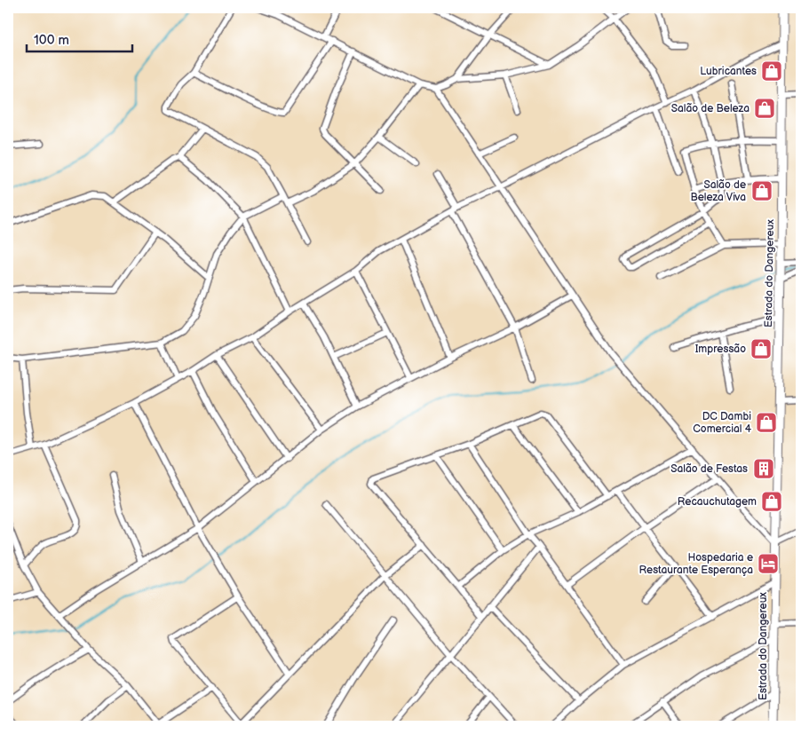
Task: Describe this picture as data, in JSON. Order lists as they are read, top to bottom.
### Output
{
  "streets": {
    "main road": ["Estrada do Dangereux"]
  },
  "places": {
    "shop": [
      "Lubricantes",
      "Salão de Beleza",
      "Salão de Beleza Viva",
      "Impressão",
      "DC Dambi Comercial 4",
      "Recauchutagem"
    ],
    "building": ["Salão de Festas"],
    "hotel": ["Hospedaria e Restaurante Esperança"]
  },
  "scale_bar": "100 m"
}
